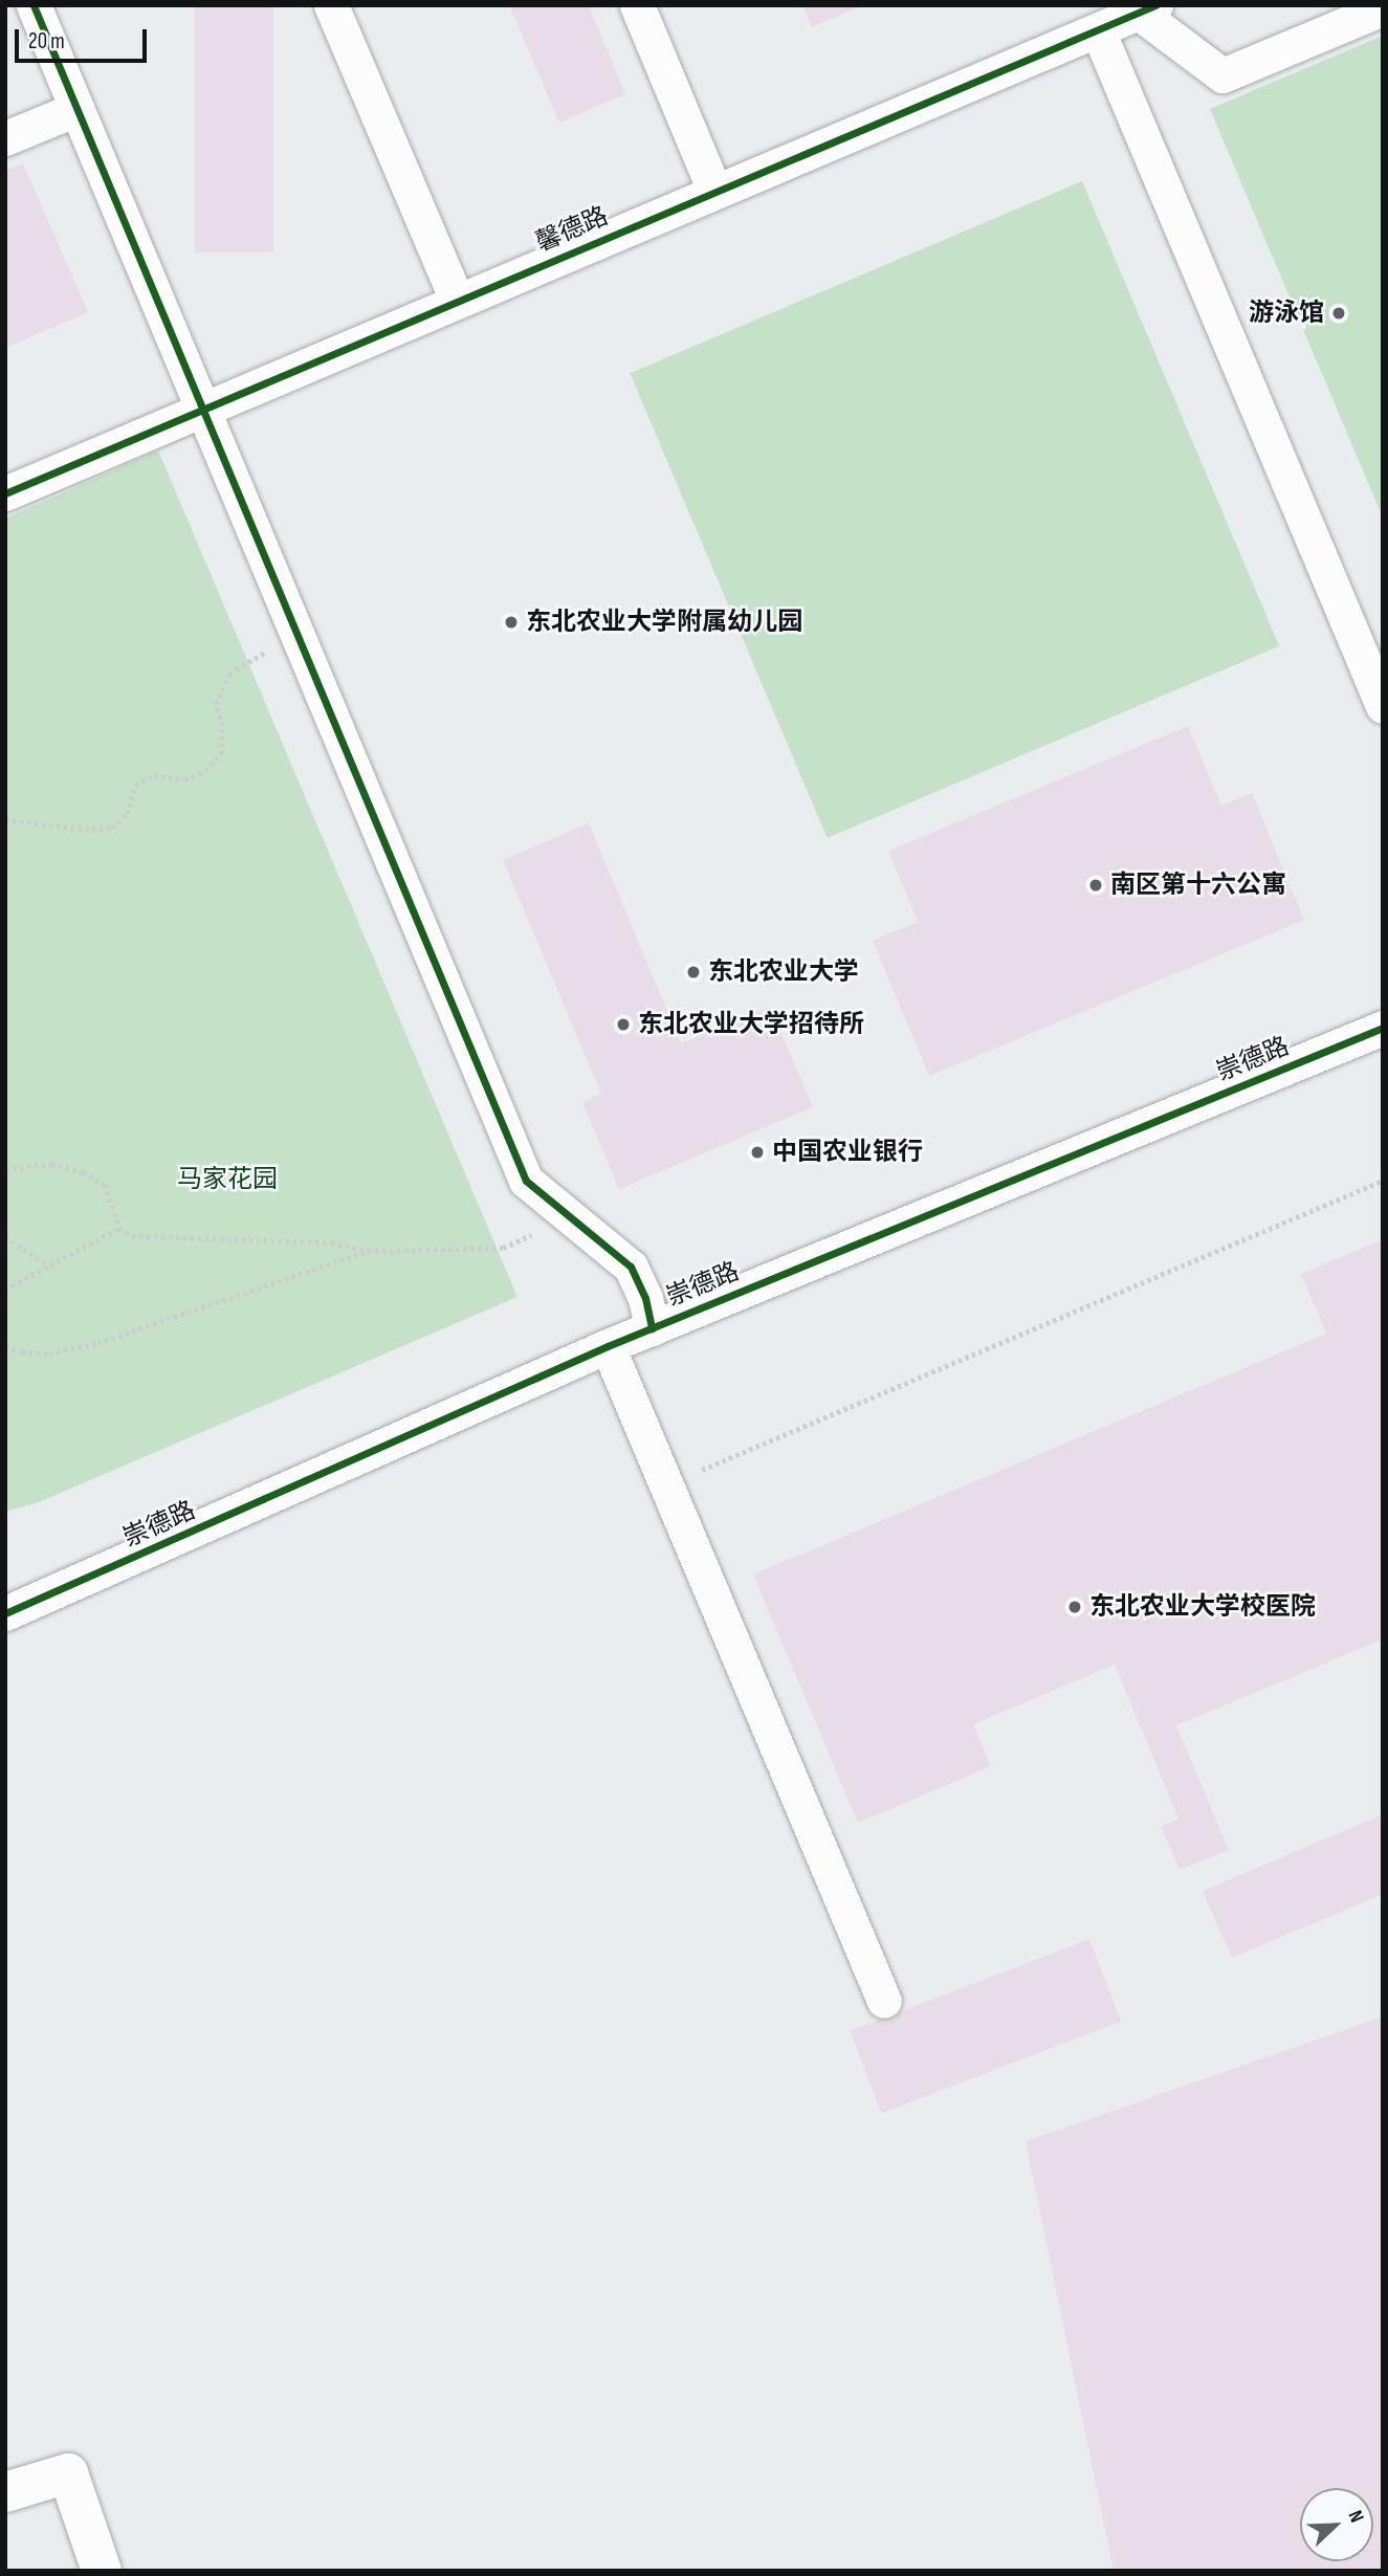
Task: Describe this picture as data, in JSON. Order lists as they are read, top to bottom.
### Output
{
  "streets": {
    "street": ["馨德路", "崇德路"]
  },
  "parks": ["马家花园"],
  "places": [
    "游泳馆",
    "东北农业大学附属幼儿园",
    "南区第十六公寓",
    "东北农业大学",
    "东北农业大学招待所",
    "中国农业银行",
    "东北农业大学校医院"
  ],
  "scale_bar": "20 m",
  "north": "top right"
}
